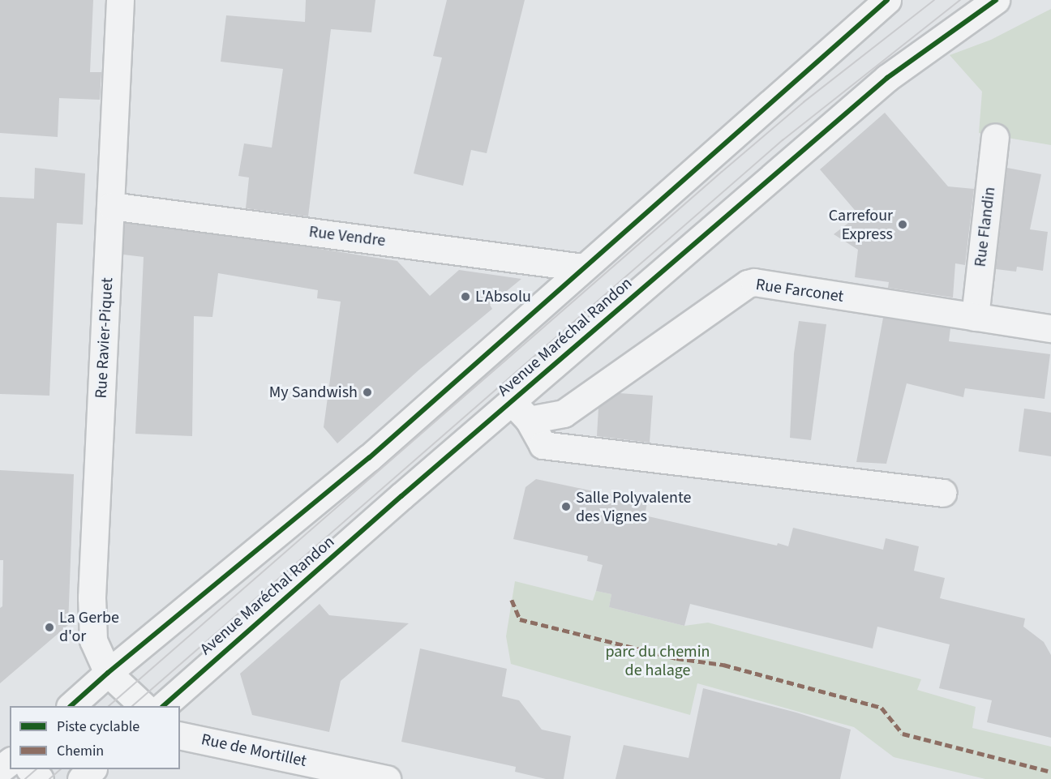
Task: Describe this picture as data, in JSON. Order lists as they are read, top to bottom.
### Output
{
  "streets": {
    "street": [
      "Rue Flandin",
      "Rue Vendre",
      "Rue Farconet",
      "Avenue Maréchal Randon",
      "Rue Ravier-Piquet",
      "Rue de Mortillet"
    ]
  },
  "crossings": [
    ["Rue Flandin", "Rue Farconet"],
    ["Rue Vendre", "Rue Ravier-Piquet"],
    ["Rue Farconet", "Avenue Maréchal Randon"]
  ],
  "parks": ["parc du chemin de halage"],
  "places": [
    "Carrefour Express",
    "L'Absolu",
    "My Sandwish",
    "Salle Polyvalente des Vignes",
    "La Gerbe d'or"
  ],
  "legend": ["Piste cyclable", "Chemin"]
}
